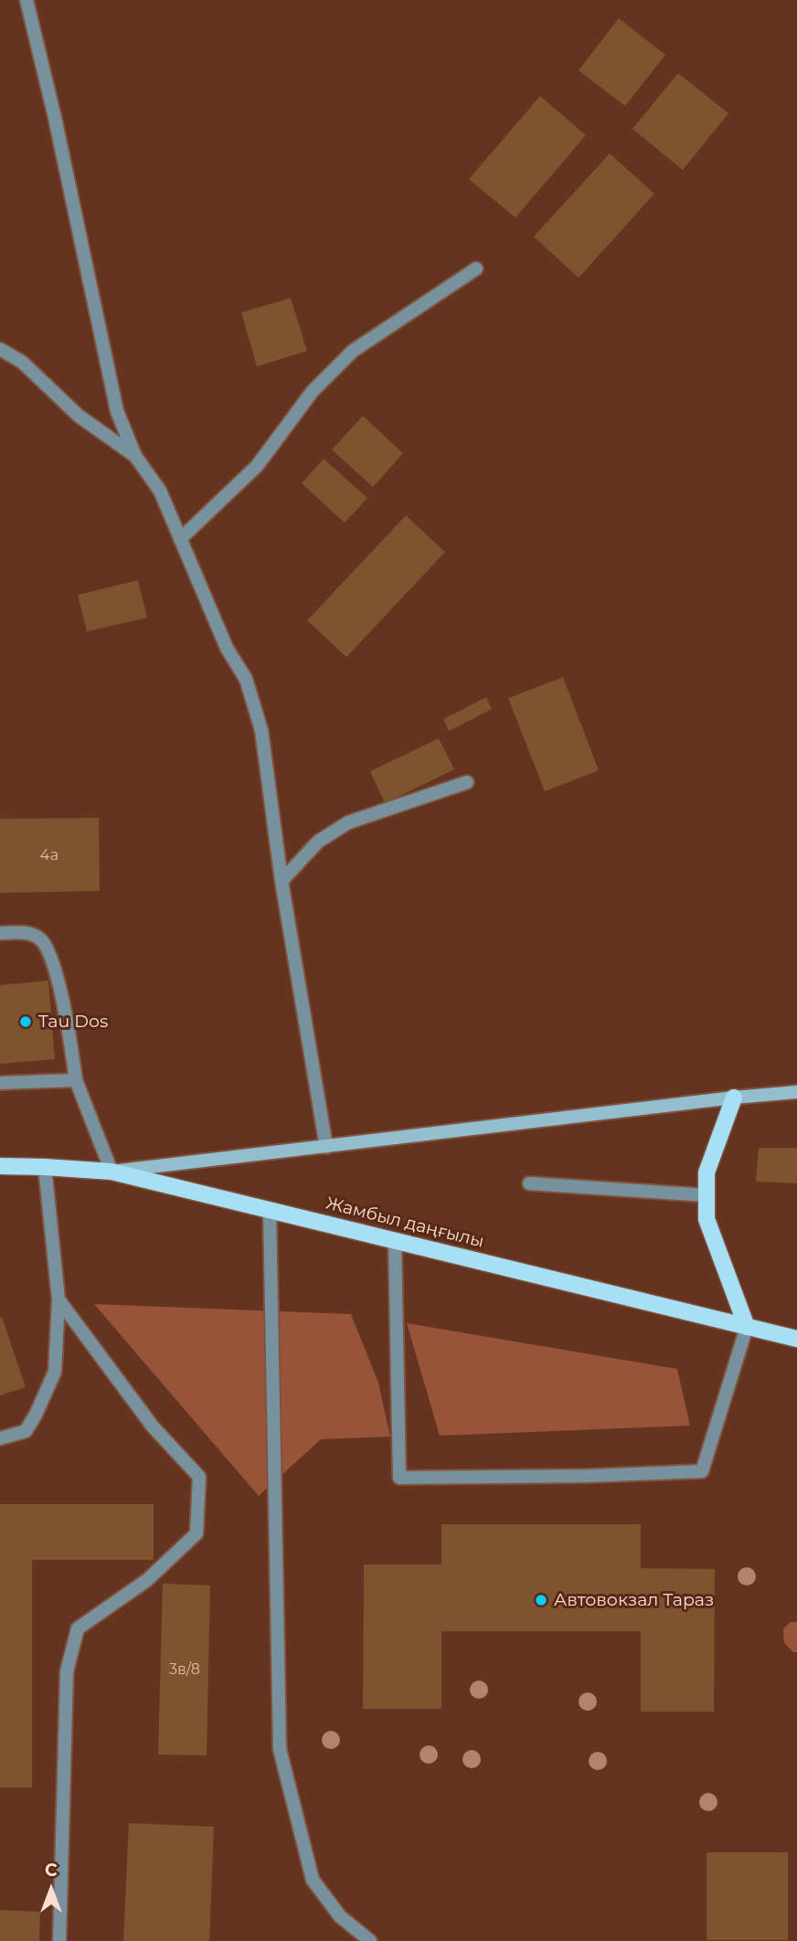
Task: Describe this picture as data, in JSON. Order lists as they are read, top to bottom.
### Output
{
  "streets": {
    "main road": ["Жамбыл даңғылы"]
  },
  "places": ["Tau Dos", "Автовокзал Тараз"],
  "house_numbers": ["4а", "3в/8"],
  "north": "top"
}
